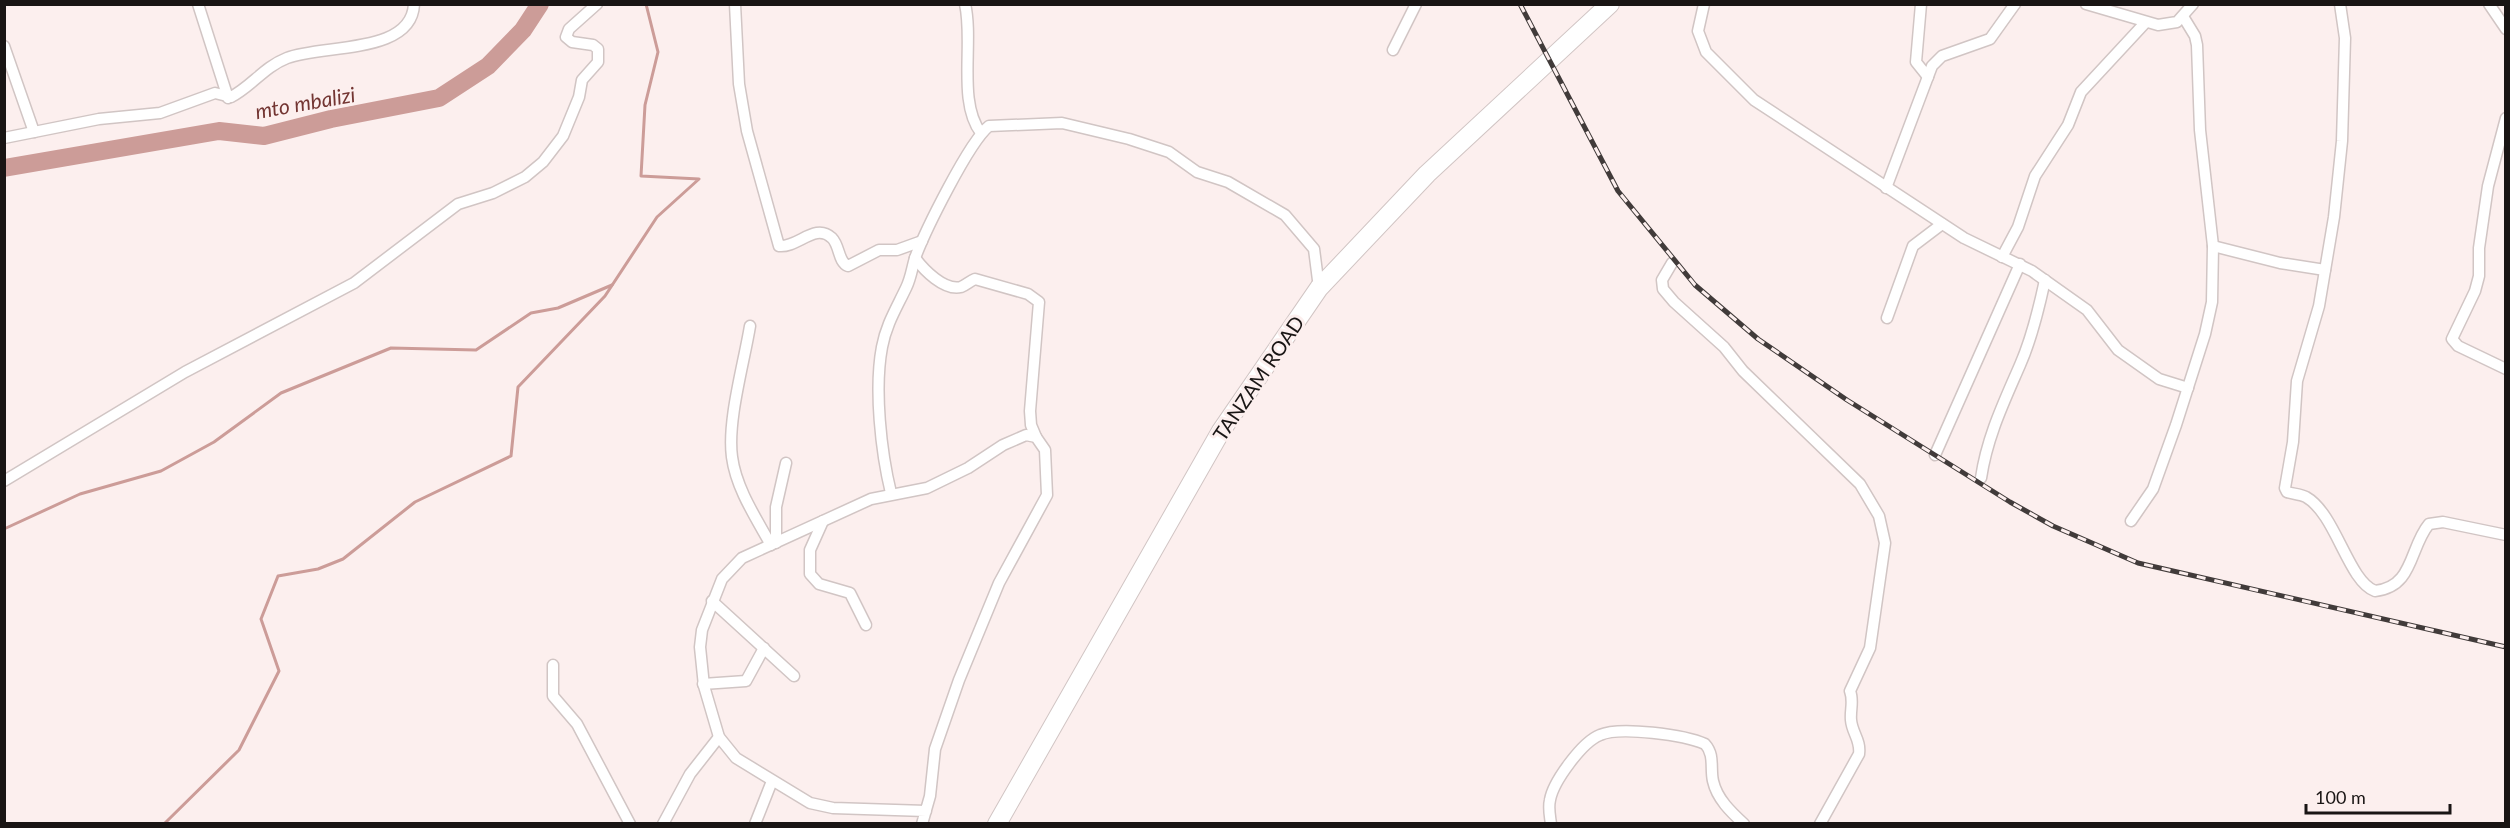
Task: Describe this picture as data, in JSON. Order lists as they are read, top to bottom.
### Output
{
  "streets": {
    "highway": ["TANZAM ROAD"]
  },
  "water": ["mto mbalizi"],
  "scale_bar": "100 m"
}
